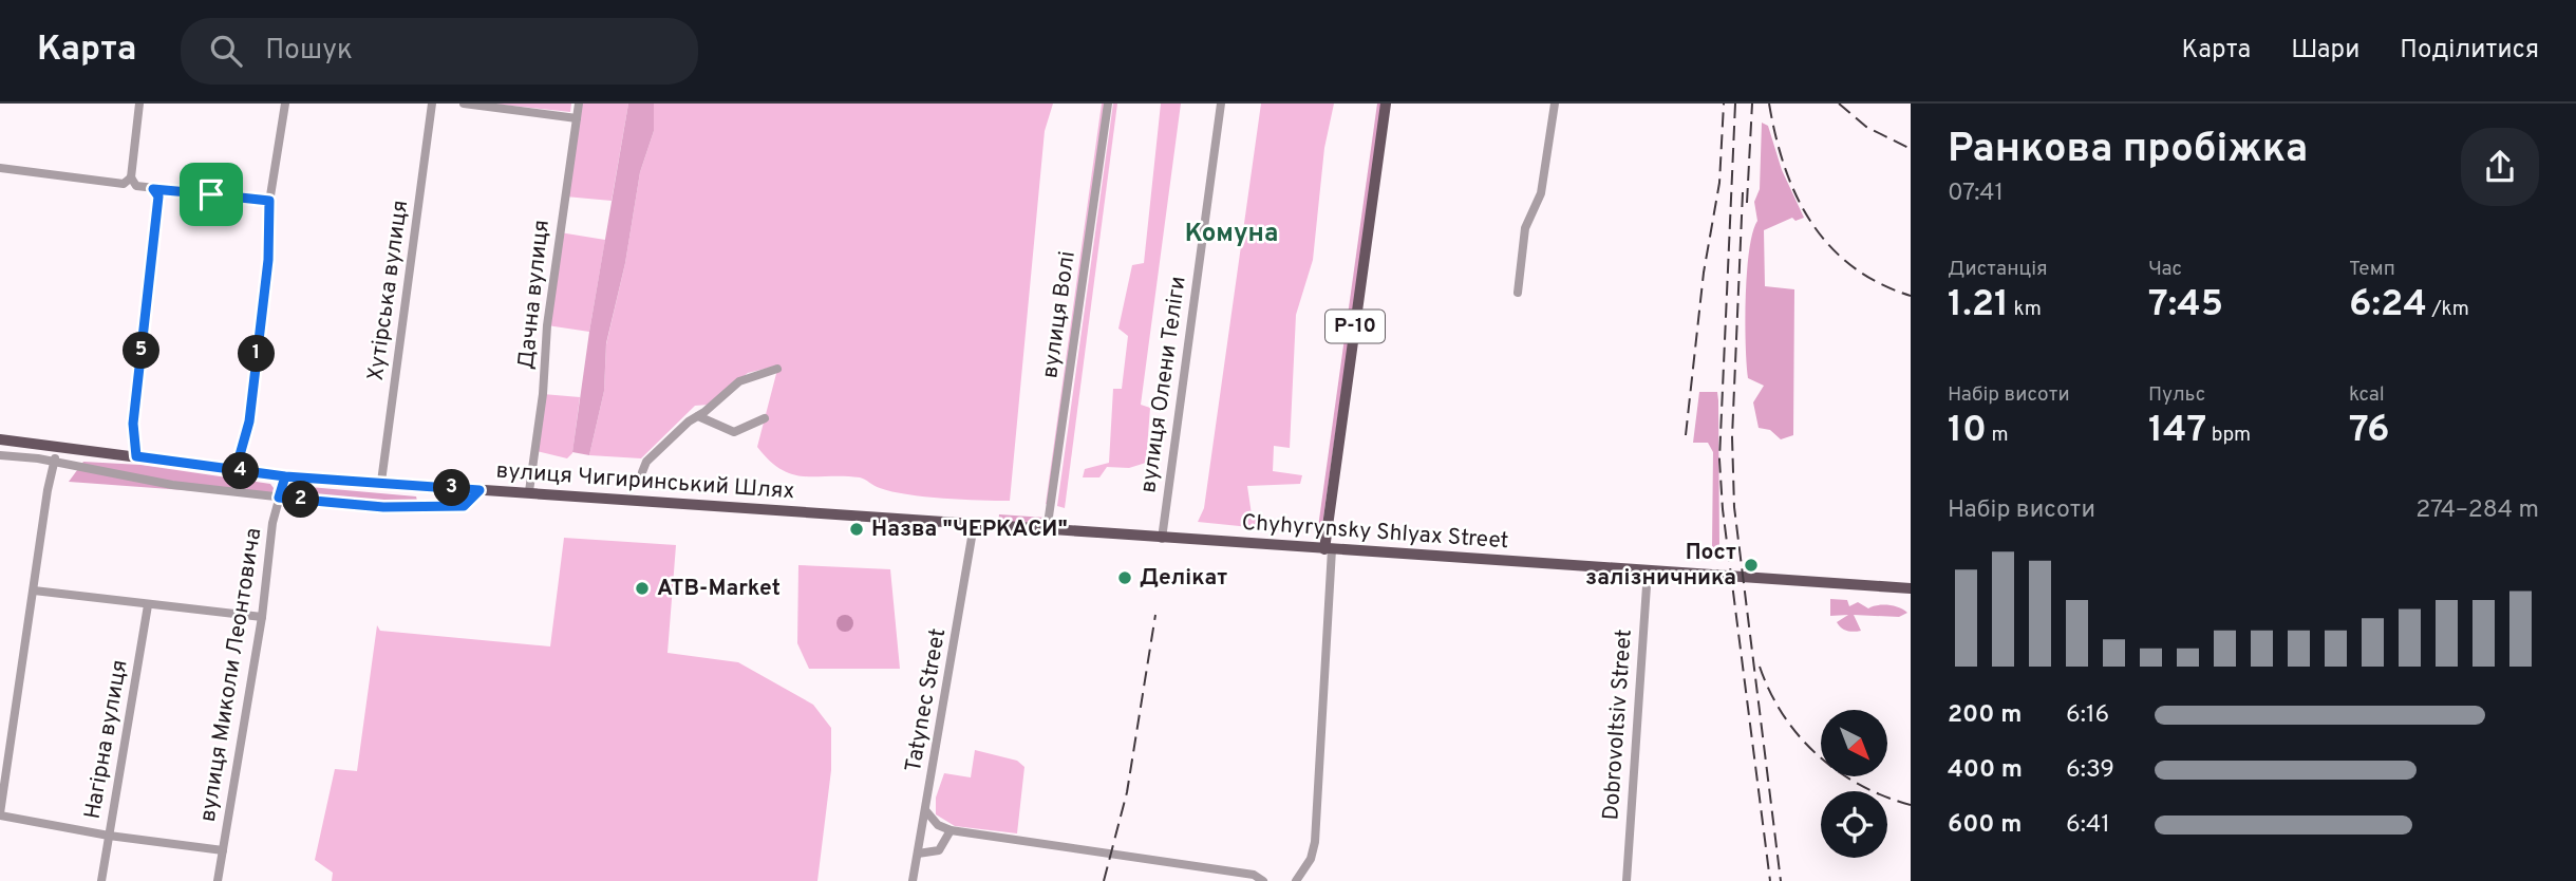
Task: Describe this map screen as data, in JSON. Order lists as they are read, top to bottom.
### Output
{
  "streets": {
    "main road": ["Р-10", "вулиця Чигиринський Шлях", "Chyhyrynsky Shlyax Street"],
    "street": [
      "Хутірська вулиця",
      "Дачна вулиця",
      "вулиця Волі",
      "вулиця Олени Теліги",
      "вулиця Миколи Леонтовича",
      "Tatynec Street",
      "Dobrovoltsiv Street",
      "Нагірна вулиця"
    ]
  },
  "crossings": [
    ["Хутірська вулиця", "вулиця Чигиринський Шлях"],
    ["Дачна вулиця", "вулиця Чигиринський Шлях"],
    ["вулиця Волі", "вулиця Чигиринський Шлях"],
    ["вулиця Волі", "Chyhyrynsky Shlyax Street"],
    ["Р-10", "Chyhyrynsky Shlyax Street"],
    ["вулиця Олени Теліги", "Chyhyrynsky Shlyax Street"],
    ["вулиця Чигиринський Шлях", "Chyhyrynsky Shlyax Street"],
    ["вулиця Чигиринський Шлях", "вулиця Миколи Леонтовича"],
    ["вулиця Чигиринський Шлях", "Tatynec Street"],
    ["Chyhyrynsky Shlyax Street", "Dobrovoltsiv Street"]
  ],
  "districts": ["Комуна"],
  "places": [
    "Назва \"ЧЕРКАСИ\"",
    "Пост залізничника",
    "Делікат",
    "ATB-Market"
  ],
  "north": "bottom right",
  "page": {
    "header": "Карта",
    "search": "Пошук",
    "nav": ["Карта", "Шари", "Поділитися"],
    "heading": ["Ранкова пробіжка", "07:41"],
    "stats": [
      ["Дистанція", "1.21 km"],
      ["Час", "7:45"],
      ["Темп", "6:24 /km"],
      ["Набір висоти", "10 m"],
      ["Пульс", "147 bpm"],
      ["kcal", "76"]
    ],
    "pins": [
      "5",
      "1",
      "4",
      "3",
      "2"
    ],
    "chart": ["Набір висоти", "274–284 m"],
    "list": [
      {
        "name": "200 m",
        "note": "6:16"
      },
      {
        "name": "400 m",
        "note": "6:39"
      },
      {
        "name": "600 m",
        "note": "6:41"
      }
    ]
  }
}
